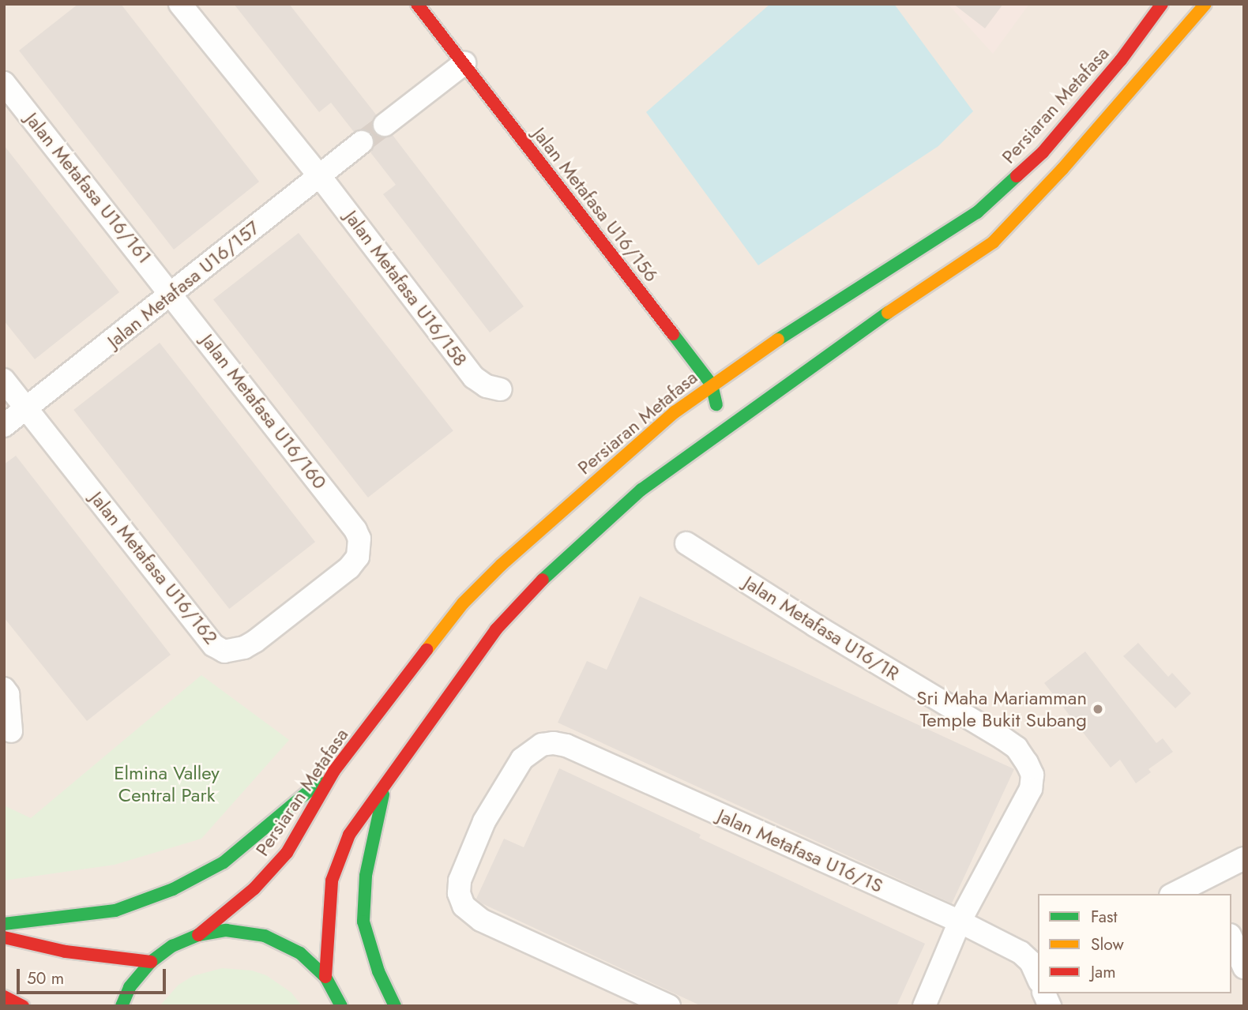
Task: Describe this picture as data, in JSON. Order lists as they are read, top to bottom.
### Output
{
  "streets": {
    "main road": ["Persiaran Metafasa", "Jalan Metafasa U16/156"],
    "street": [
      "Jalan Metafasa U16/161",
      "Jalan Metafasa U16/157",
      "Jalan Metafasa U16/158",
      "Jalan Metafasa U16/160",
      "Jalan Metafasa U16/162",
      "Jalan Metafasa U16/1R",
      "Jalan Metafasa U16/1S"
    ]
  },
  "crossings": [
    ["Persiaran Metafasa", "Jalan Metafasa U16/156"],
    ["Jalan Metafasa U16/161", "Jalan Metafasa U16/157"],
    ["Jalan Metafasa U16/161", "Jalan Metafasa U16/160"],
    ["Jalan Metafasa U16/157", "Jalan Metafasa U16/158"],
    ["Jalan Metafasa U16/157", "Jalan Metafasa U16/160"],
    ["Jalan Metafasa U16/157", "Jalan Metafasa U16/162"],
    ["Jalan Metafasa U16/160", "Jalan Metafasa U16/162"],
    ["Jalan Metafasa U16/1R", "Jalan Metafasa U16/1S"]
  ],
  "parks": ["Elmina Valley Central Park"],
  "places": ["Sri Maha Mariamman Temple Bukit Subang"],
  "legend": ["Fast", "Slow", "Jam"],
  "scale_bar": "50 m"
}
